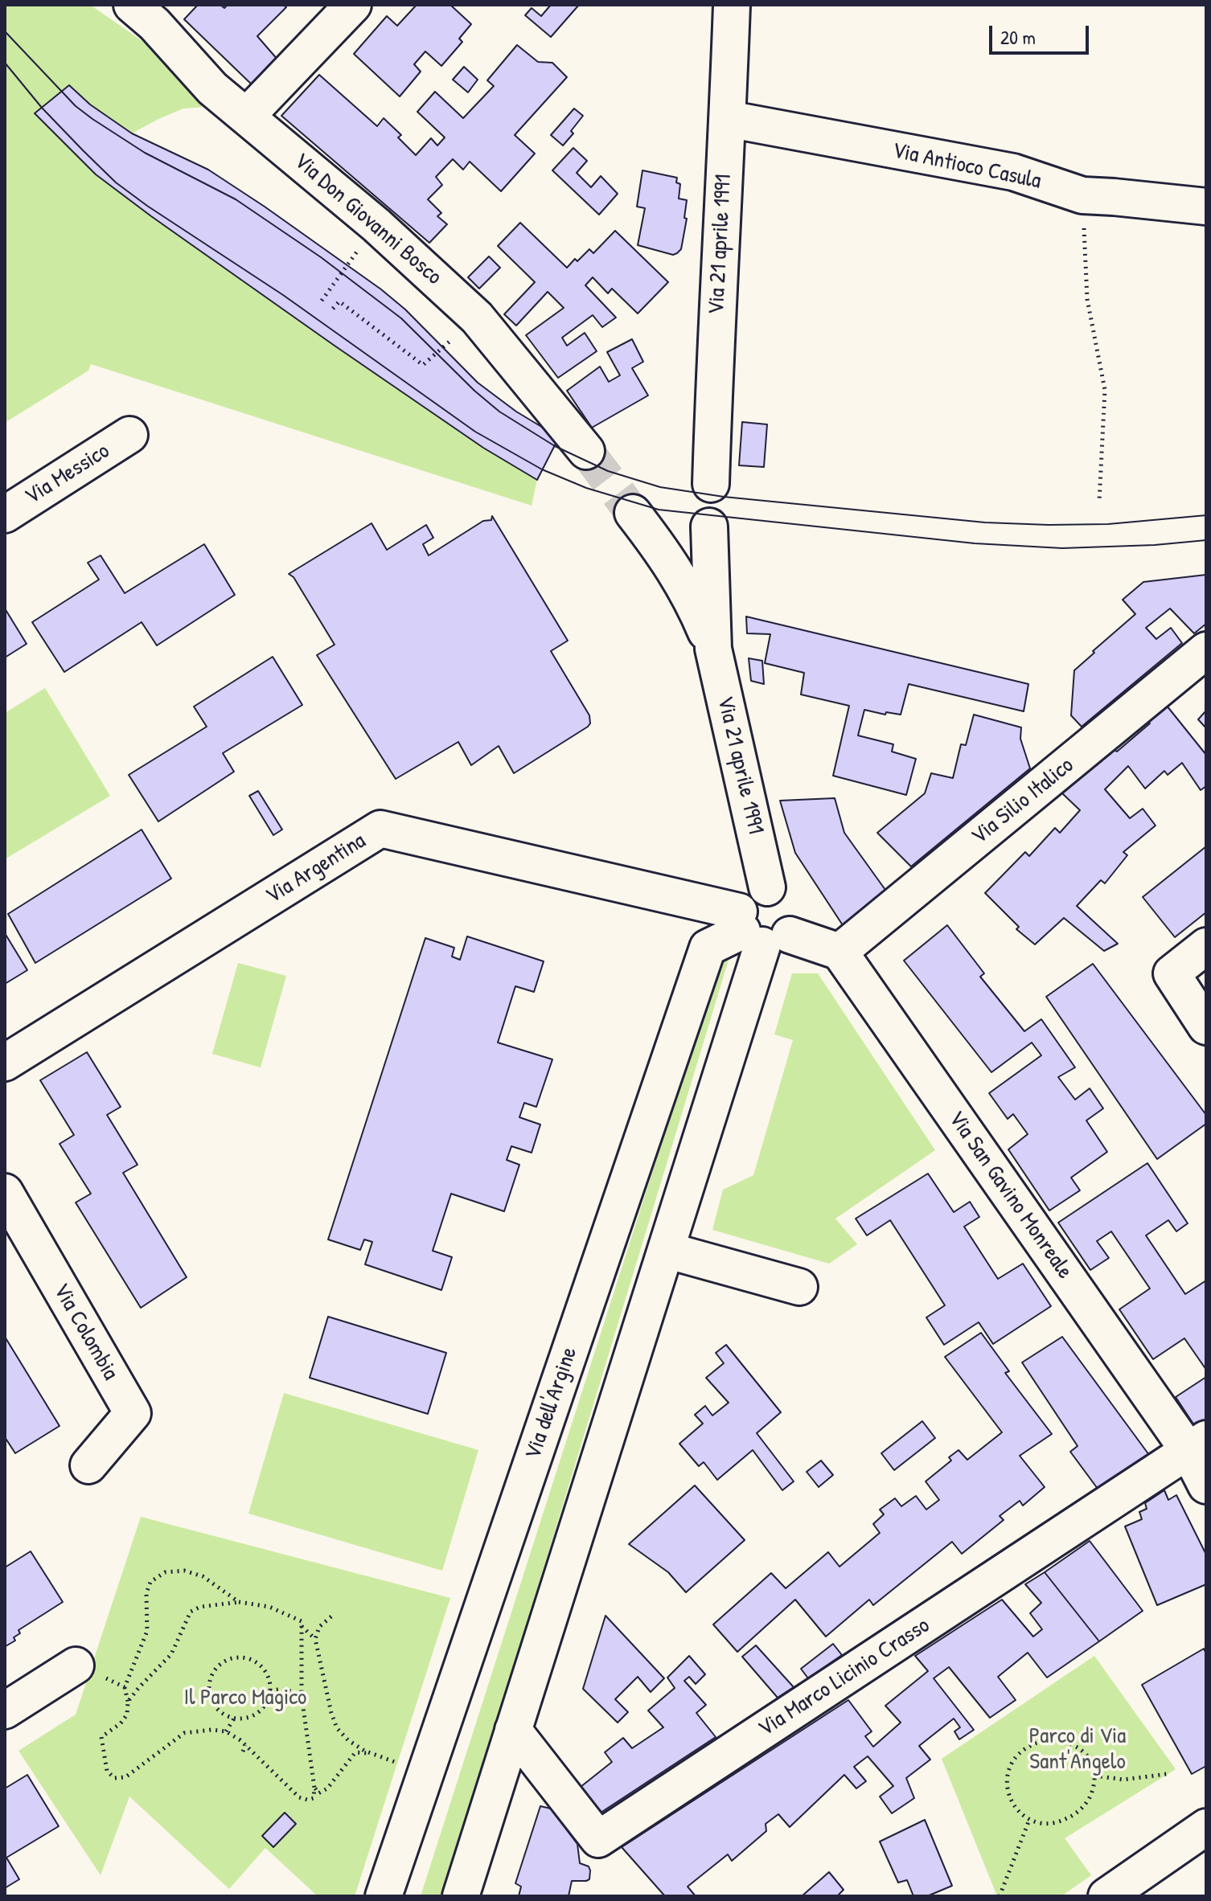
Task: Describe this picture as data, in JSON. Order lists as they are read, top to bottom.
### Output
{
  "streets": {
    "street": [
      "Via Antioco Casula",
      "Via Don Giovanni Bosco",
      "Via 21 aprile 1991",
      "Via Messico",
      "Via Silio Italico",
      "Via Argentina",
      "Via San Gavino Monreale",
      "Via Colombia",
      "Via dell'Argine",
      "Via Marco Licinio Crasso"
    ]
  },
  "crossings": [
    ["Via Antioco Casula", "Via 21 aprile 1991"],
    ["Via 21 aprile 1991", "Via Argentina"],
    ["Via 21 aprile 1991", "Via dell'Argine"],
    ["Via Silio Italico", "Via San Gavino Monreale"],
    ["Via Argentina", "Via dell'Argine"],
    ["Via San Gavino Monreale", "Via Marco Licinio Crasso"]
  ],
  "parks": ["Il Parco Magico", "Parco di Via Sant'Angelo"],
  "scale_bar": "20 m"
}
